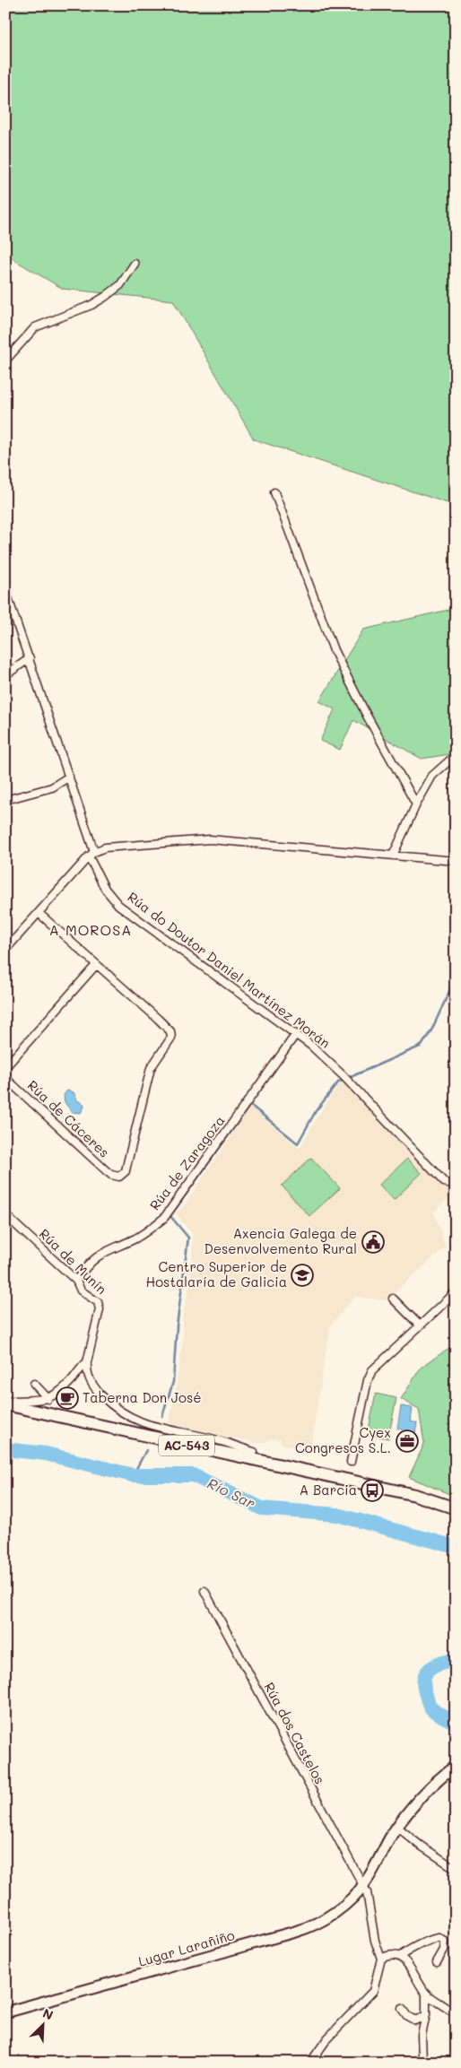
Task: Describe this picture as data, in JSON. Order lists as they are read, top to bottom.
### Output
{
  "streets": {
    "main road": ["AC-543"],
    "street": [
      "Rúa do Doutor Daniel Martínez Morán",
      "Rúa de Cáceres",
      "Rúa de Zaragoza",
      "Rúa de Munín",
      "Rúa dos Castelos",
      "Lugar Larañiño"
    ]
  },
  "crossings": [
    ["Rúa do Doutor Daniel Martínez Morán", "Rúa de Zaragoza"],
    ["Rúa de Zaragoza", "Rúa de Munín"],
    ["Rúa dos Castelos", "Lugar Larañiño"]
  ],
  "districts": ["A MOROSA"],
  "water": ["Río Sar"],
  "places": {
    "public building": ["Axencia Galega de Desenvolvemento Rural"],
    "school or university": ["Centro Superior de Hostalaría de Galicia"],
    "cafe": ["Taberna Don José"],
    "office": ["Cyex Congresos S.L."],
    "bus stop": ["A Barcia"]
  },
  "north": "top right"
}
